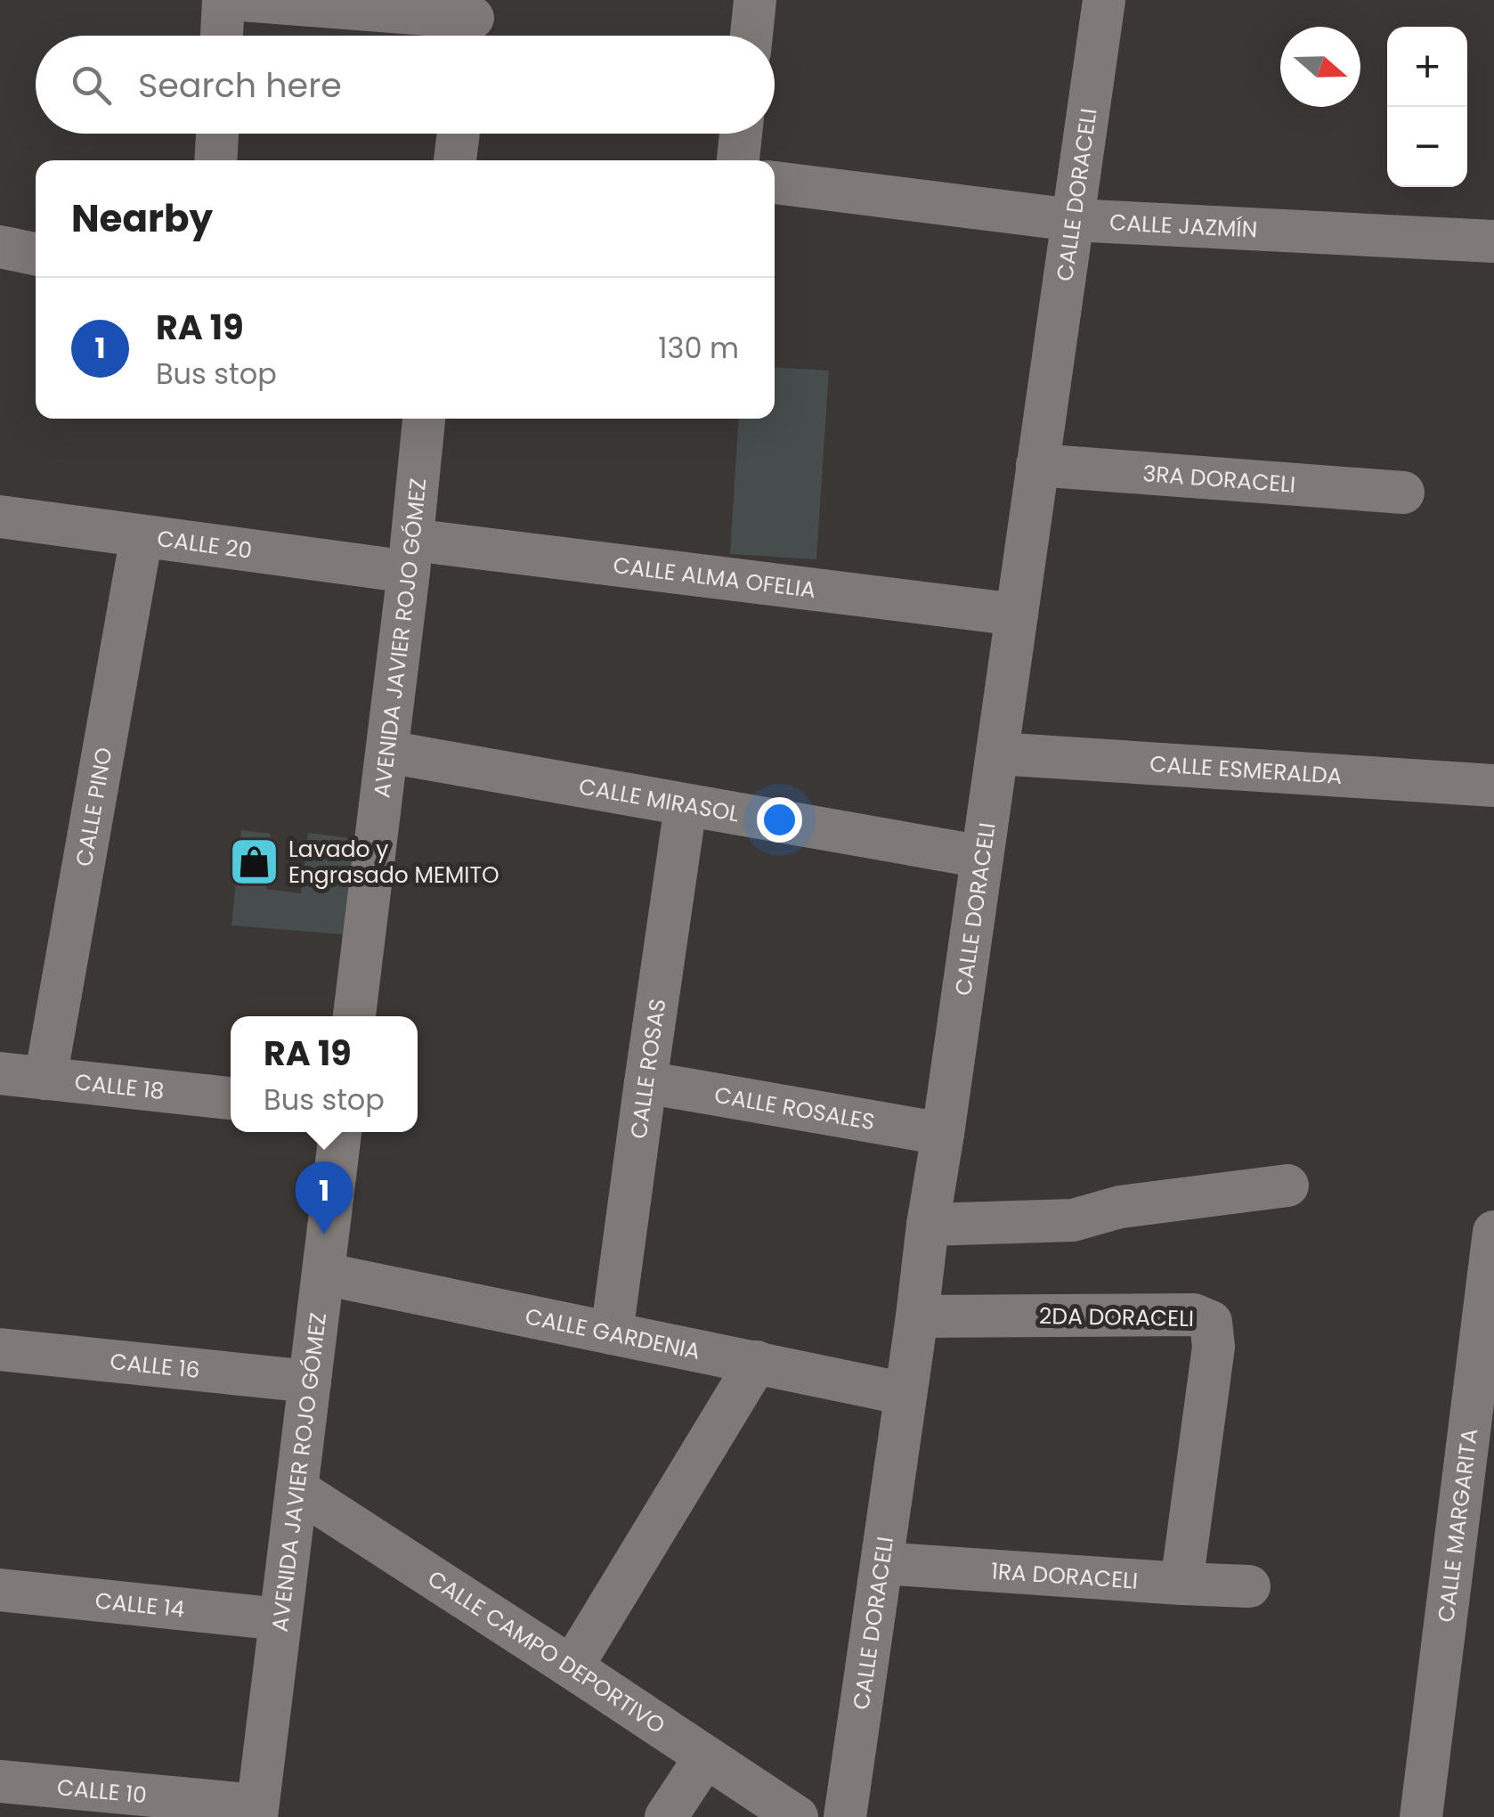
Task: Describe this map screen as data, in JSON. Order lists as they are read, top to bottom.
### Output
{
  "streets": {
    "street": [
      "CALLE DORACELI",
      "CALLE JAZMÍN",
      "3RA DORACELI",
      "CALLE 20",
      "CALLE ALMA OFELIA",
      "AVENIDA JAVIER ROJO GÓMEZ",
      "CALLE ESMERALDA",
      "CALLE MIRASOL",
      "CALLE PINO",
      "CALLE ROSAS",
      "CALLE 18",
      "CALLE ROSALES",
      "2DA DORACELI",
      "CALLE GARDENIA",
      "CALLE 16",
      "CALLE MARGARITA",
      "1RA DORACELI",
      "CALLE 14",
      "CALLE CAMPO DEPORTIVO",
      "CALLE 10"
    ]
  },
  "crossings": [
    ["CALLE DORACELI", "CALLE JAZMÍN"],
    ["CALLE DORACELI", "3RA DORACELI"],
    ["CALLE DORACELI", "CALLE ALMA OFELIA"],
    ["CALLE DORACELI", "CALLE ESMERALDA"],
    ["CALLE DORACELI", "CALLE MIRASOL"],
    ["CALLE DORACELI", "CALLE ROSALES"],
    ["CALLE DORACELI", "2DA DORACELI"],
    ["CALLE DORACELI", "CALLE GARDENIA"],
    ["CALLE DORACELI", "1RA DORACELI"],
    ["CALLE 20", "CALLE ALMA OFELIA"],
    ["CALLE 20", "AVENIDA JAVIER ROJO GÓMEZ"],
    ["CALLE 20", "CALLE PINO"],
    ["CALLE ALMA OFELIA", "AVENIDA JAVIER ROJO GÓMEZ"],
    ["AVENIDA JAVIER ROJO GÓMEZ", "CALLE MIRASOL"],
    ["AVENIDA JAVIER ROJO GÓMEZ", "CALLE GARDENIA"],
    ["AVENIDA JAVIER ROJO GÓMEZ", "CALLE 16"],
    ["AVENIDA JAVIER ROJO GÓMEZ", "CALLE 14"],
    ["AVENIDA JAVIER ROJO GÓMEZ", "CALLE CAMPO DEPORTIVO"],
    ["AVENIDA JAVIER ROJO GÓMEZ", "CALLE 10"],
    ["CALLE MIRASOL", "CALLE ROSAS"],
    ["CALLE PINO", "CALLE 18"],
    ["CALLE ROSAS", "CALLE ROSALES"],
    ["CALLE ROSAS", "CALLE GARDENIA"],
    ["2DA DORACELI", "1RA DORACELI"]
  ],
  "places": {
    "shop": ["Lavado y Engrasado MEMITO"]
  },
  "north": "right",
  "page": {
    "map_buttons": ["+", "−"],
    "search": "Search here",
    "heading": "Nearby",
    "list": [
      {
        "mark": "1",
        "name": "RA 19",
        "note": "Bus stop",
        "value": "130 m"
      }
    ],
    "popup": ["RA 19", "Bus stop"],
    "pins": "1"
  }
}
